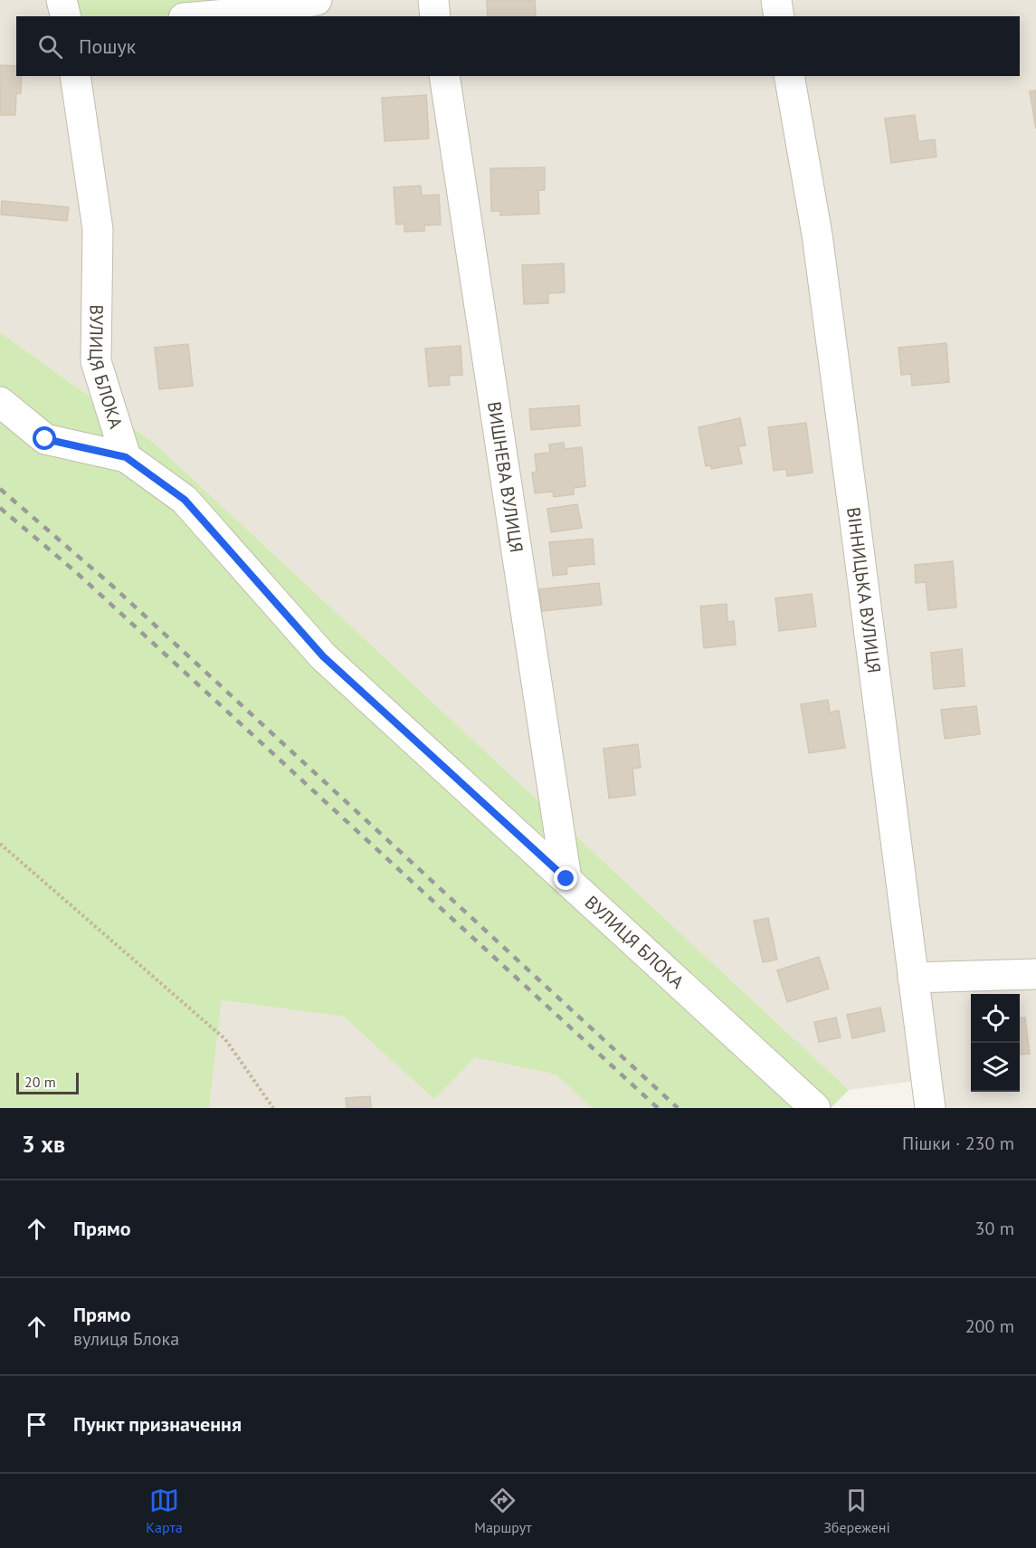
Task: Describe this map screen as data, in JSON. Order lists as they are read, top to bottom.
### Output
{
  "streets": {
    "street": ["ВУЛИЦЯ БЛОКА", "ВИШНЕВА ВУЛИЦЯ", "ВІННИЦЬКА ВУЛИЦЯ"]
  },
  "crossings": [
    ["ВУЛИЦЯ БЛОКА", "ВИШНЕВА ВУЛИЦЯ"]
  ],
  "scale_bar": "20 m",
  "page": {
    "search": "Пошук",
    "scale": "20 m",
    "heading": ["3 хв", "Пішки · 230 m"],
    "list": [
      ["Прямо", "30 m"],
      ["Прямо", "вулиця Блока", "200 m"],
      "Пункт призначення"
    ],
    "nav": ["Карта", "Маршрут", "Збережені"]
  }
}
